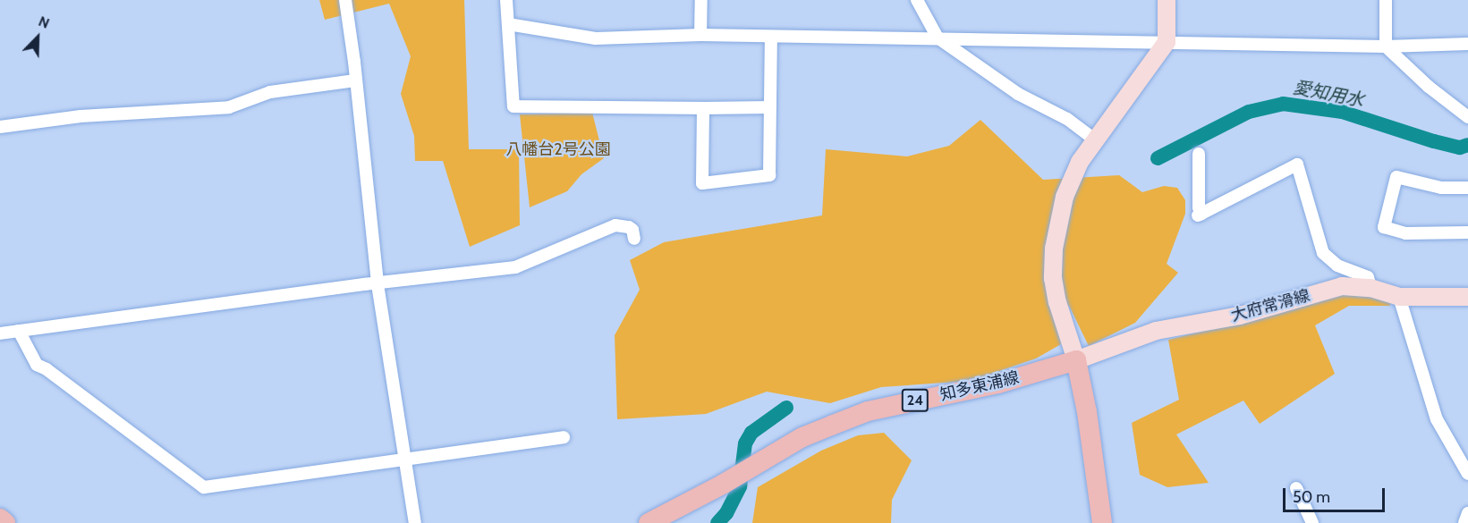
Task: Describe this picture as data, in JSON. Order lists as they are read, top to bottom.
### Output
{
  "streets": {
    "main road": ["大府常滑線", "知多東浦線", "24"]
  },
  "crossings": [
    ["大府常滑線", "知多東浦線"]
  ],
  "water": ["愛知用水"],
  "parks": ["八幡台2号公園"],
  "scale_bar": "50 m",
  "north": "top right"
}
